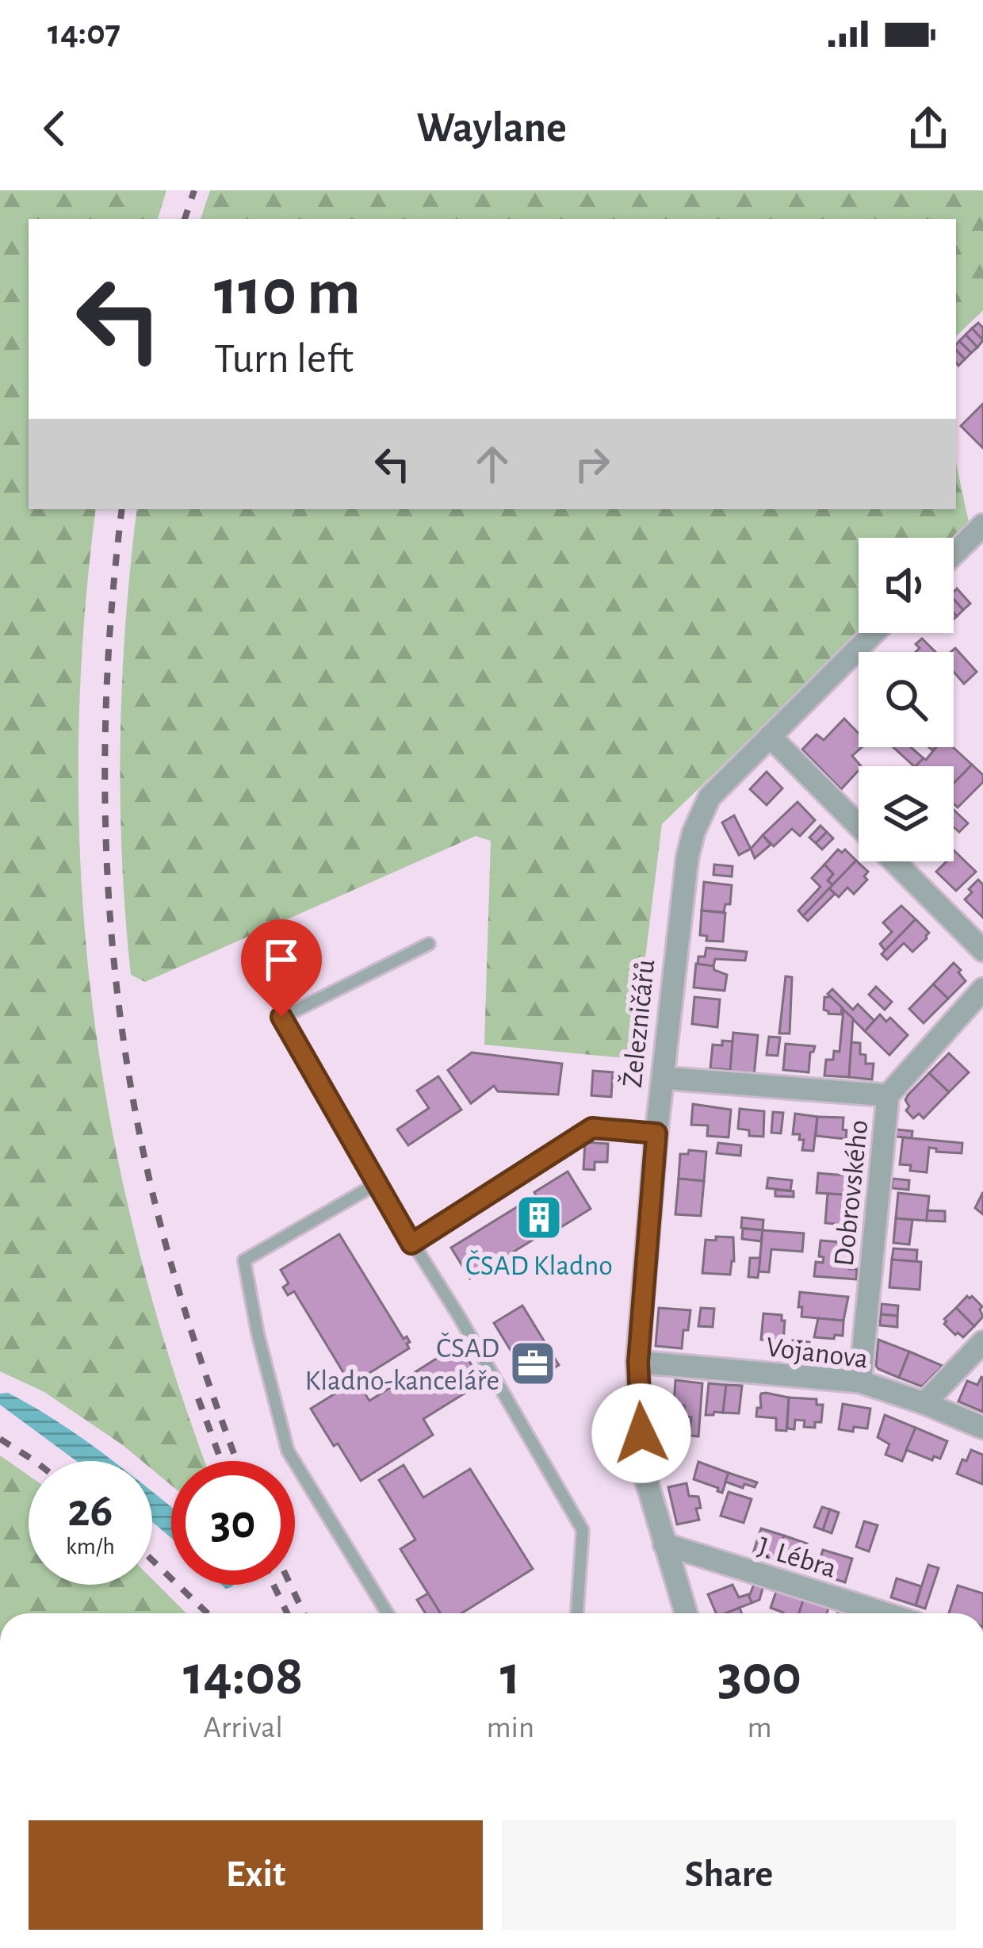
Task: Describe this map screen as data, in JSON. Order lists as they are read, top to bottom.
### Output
{
  "streets": {
    "street": [
      "Železničářů",
      "Dobrovského",
      "Vojanova",
      "J. Lébra"
    ]
  },
  "crossings": [
    ["Železničářů", "Vojanova"],
    ["Železničářů", "J. Lébra"],
    ["Dobrovského", "Vojanova"]
  ],
  "places": {
    "building": ["ČSAD Kladno"],
    "office": ["ČSAD Kladno-kanceláře"]
  },
  "page": {
    "status": "14:07",
    "header": "Waylane",
    "turn": ["110 m", "Turn left"],
    "speed": "26 km/h",
    "limit": "30",
    "eta": [
      "14:08",
      "Arrival",
      "1",
      "min",
      "300",
      "m"
    ],
    "buttons": ["Exit", "Share"]
  }
}
